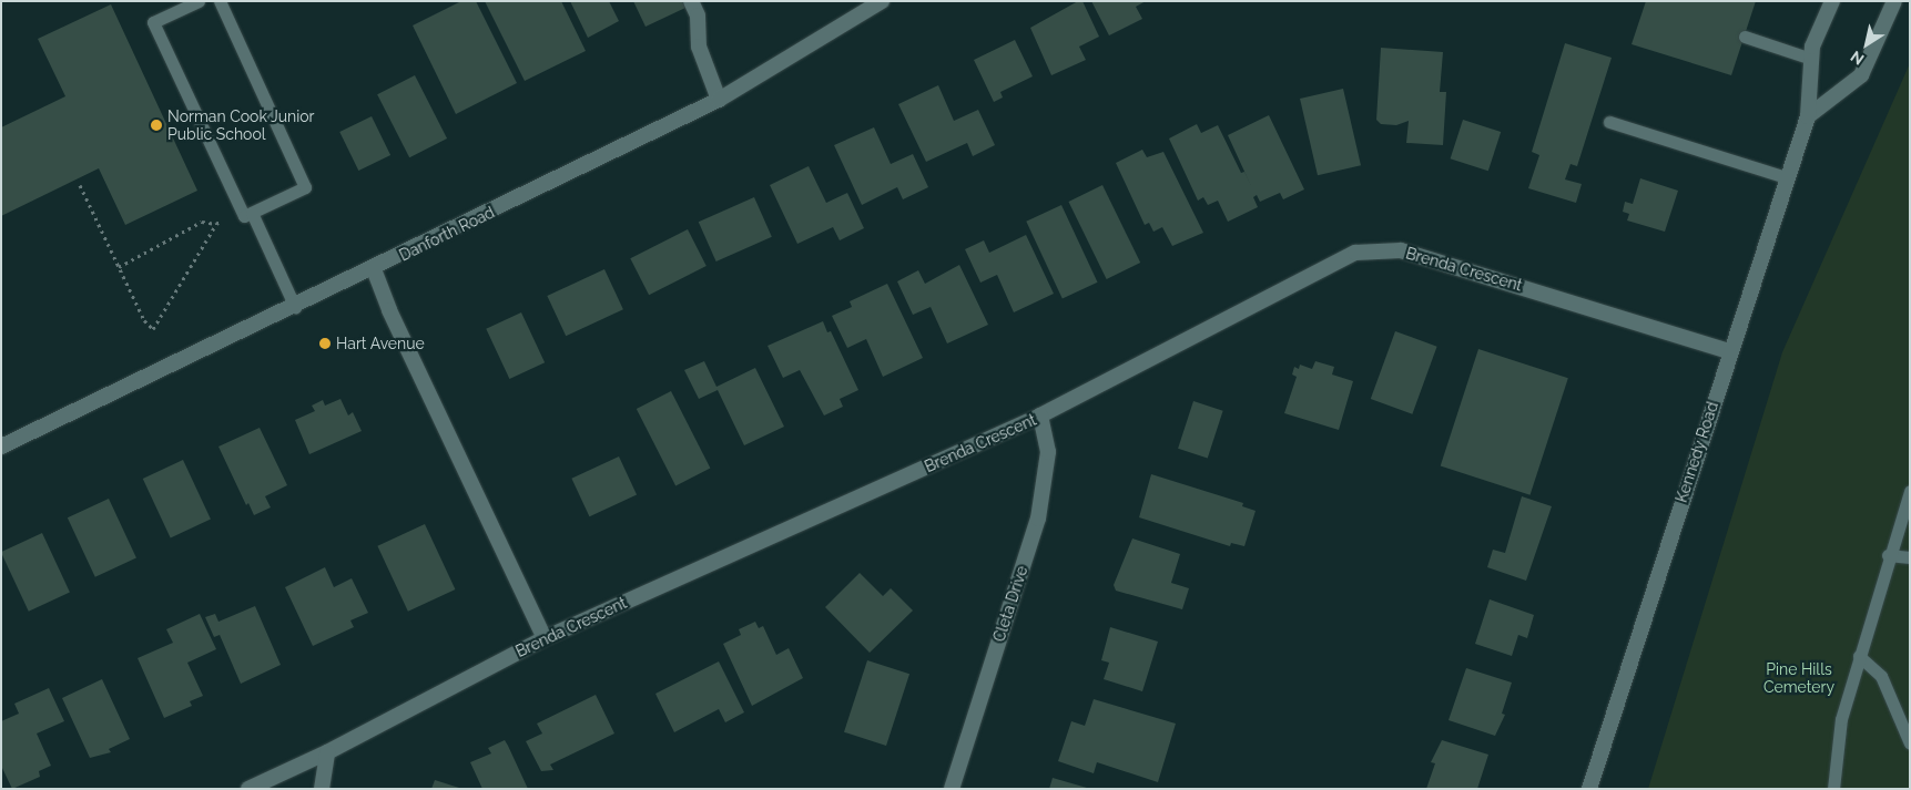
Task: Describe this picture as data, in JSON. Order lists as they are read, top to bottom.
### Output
{
  "streets": {
    "street": [
      "Danforth Road",
      "Brenda Crescent",
      "Kennedy Road",
      "Cleta Drive"
    ]
  },
  "crossings": [
    ["Brenda Crescent", "Kennedy Road"],
    ["Brenda Crescent", "Cleta Drive"]
  ],
  "parks": ["Pine Hills Cemetery"],
  "places": ["Norman Cook Junior Public School", "Hart Avenue"],
  "north": "bottom left"
}
